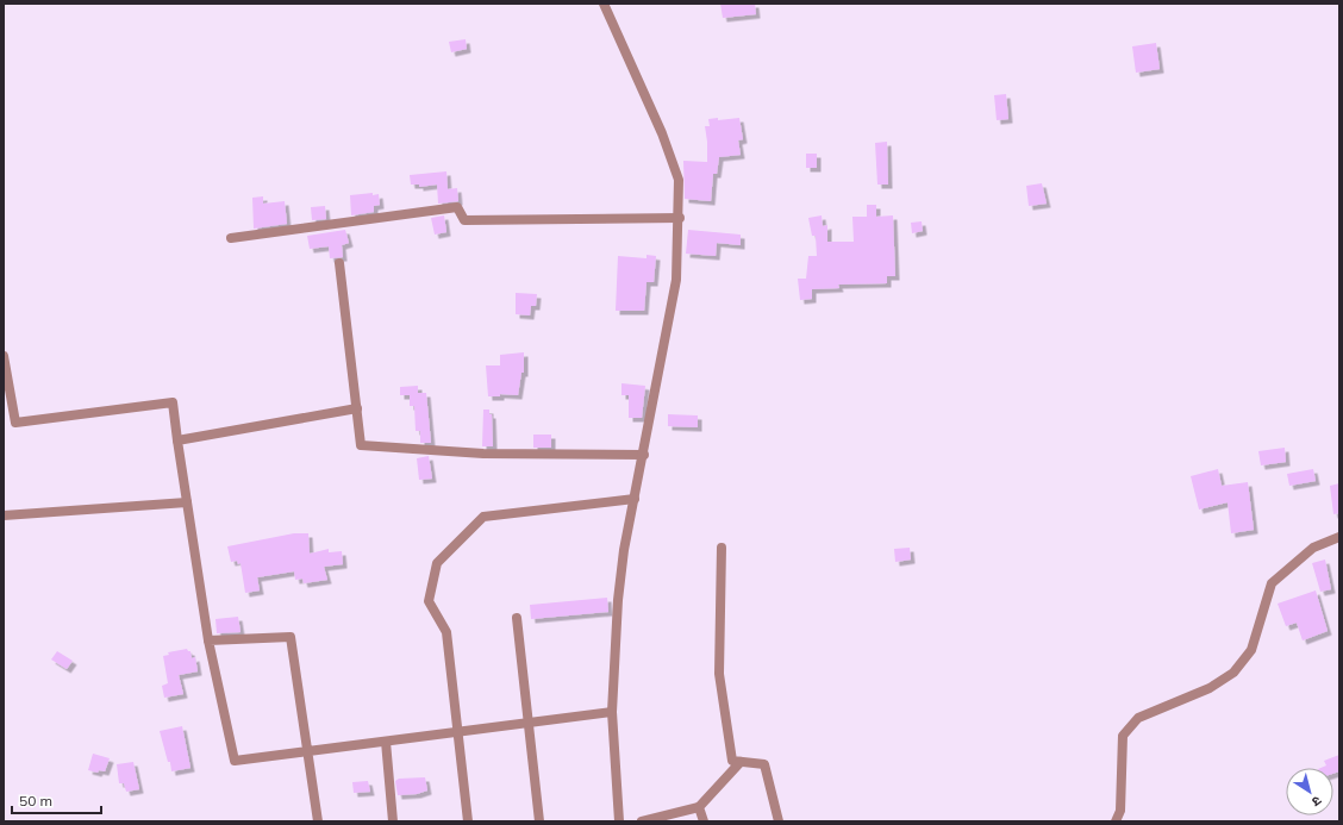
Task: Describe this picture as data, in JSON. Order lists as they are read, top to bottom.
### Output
{
  "scale_bar": "50 m",
  "north": "bottom right"
}
